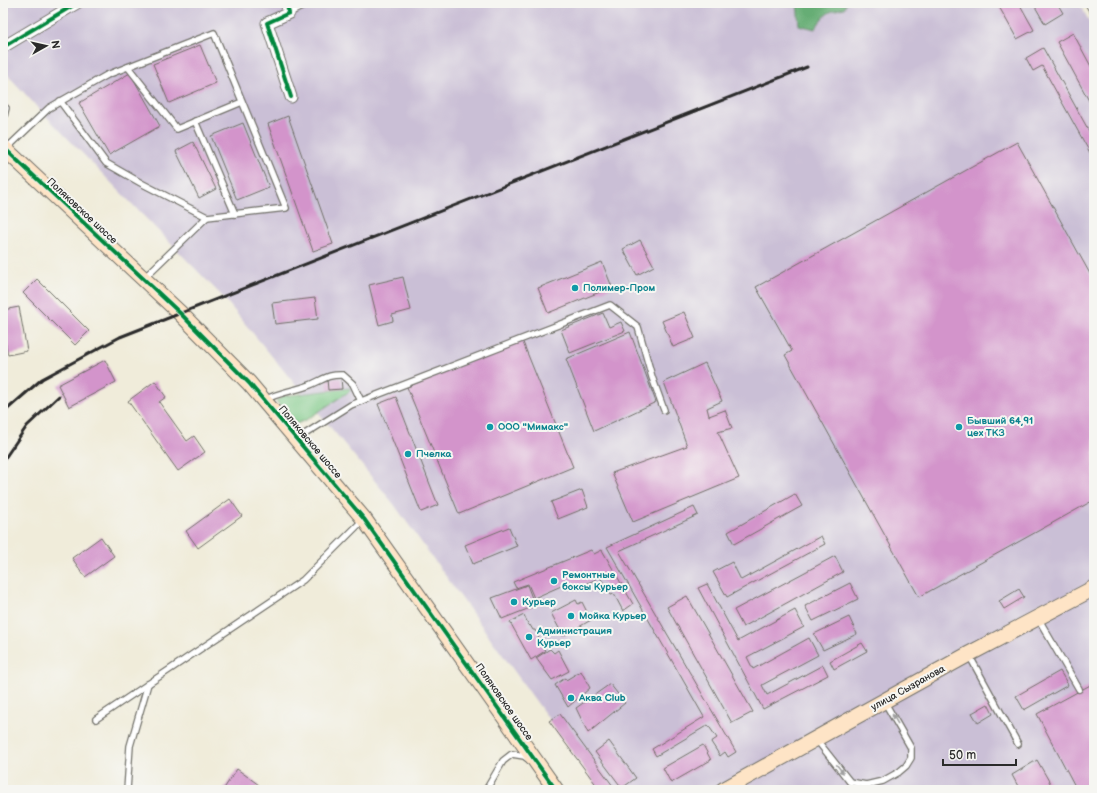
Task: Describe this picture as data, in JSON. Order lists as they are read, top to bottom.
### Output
{
  "streets": {
    "street": ["Поляковское шоссе", "улица Сызранова"]
  },
  "places": [
    "Полимер-Пром",
    "ООО \"Мимакс\"",
    "Бывший 64,91 цех ТКЗ",
    "Пчелка",
    "Ремонтные боксы Курьер",
    "Курьер",
    "Мойка Курьер",
    "Администрация Курьер",
    "Аква Club"
  ],
  "scale_bar": "50 m",
  "north": "right"
}
